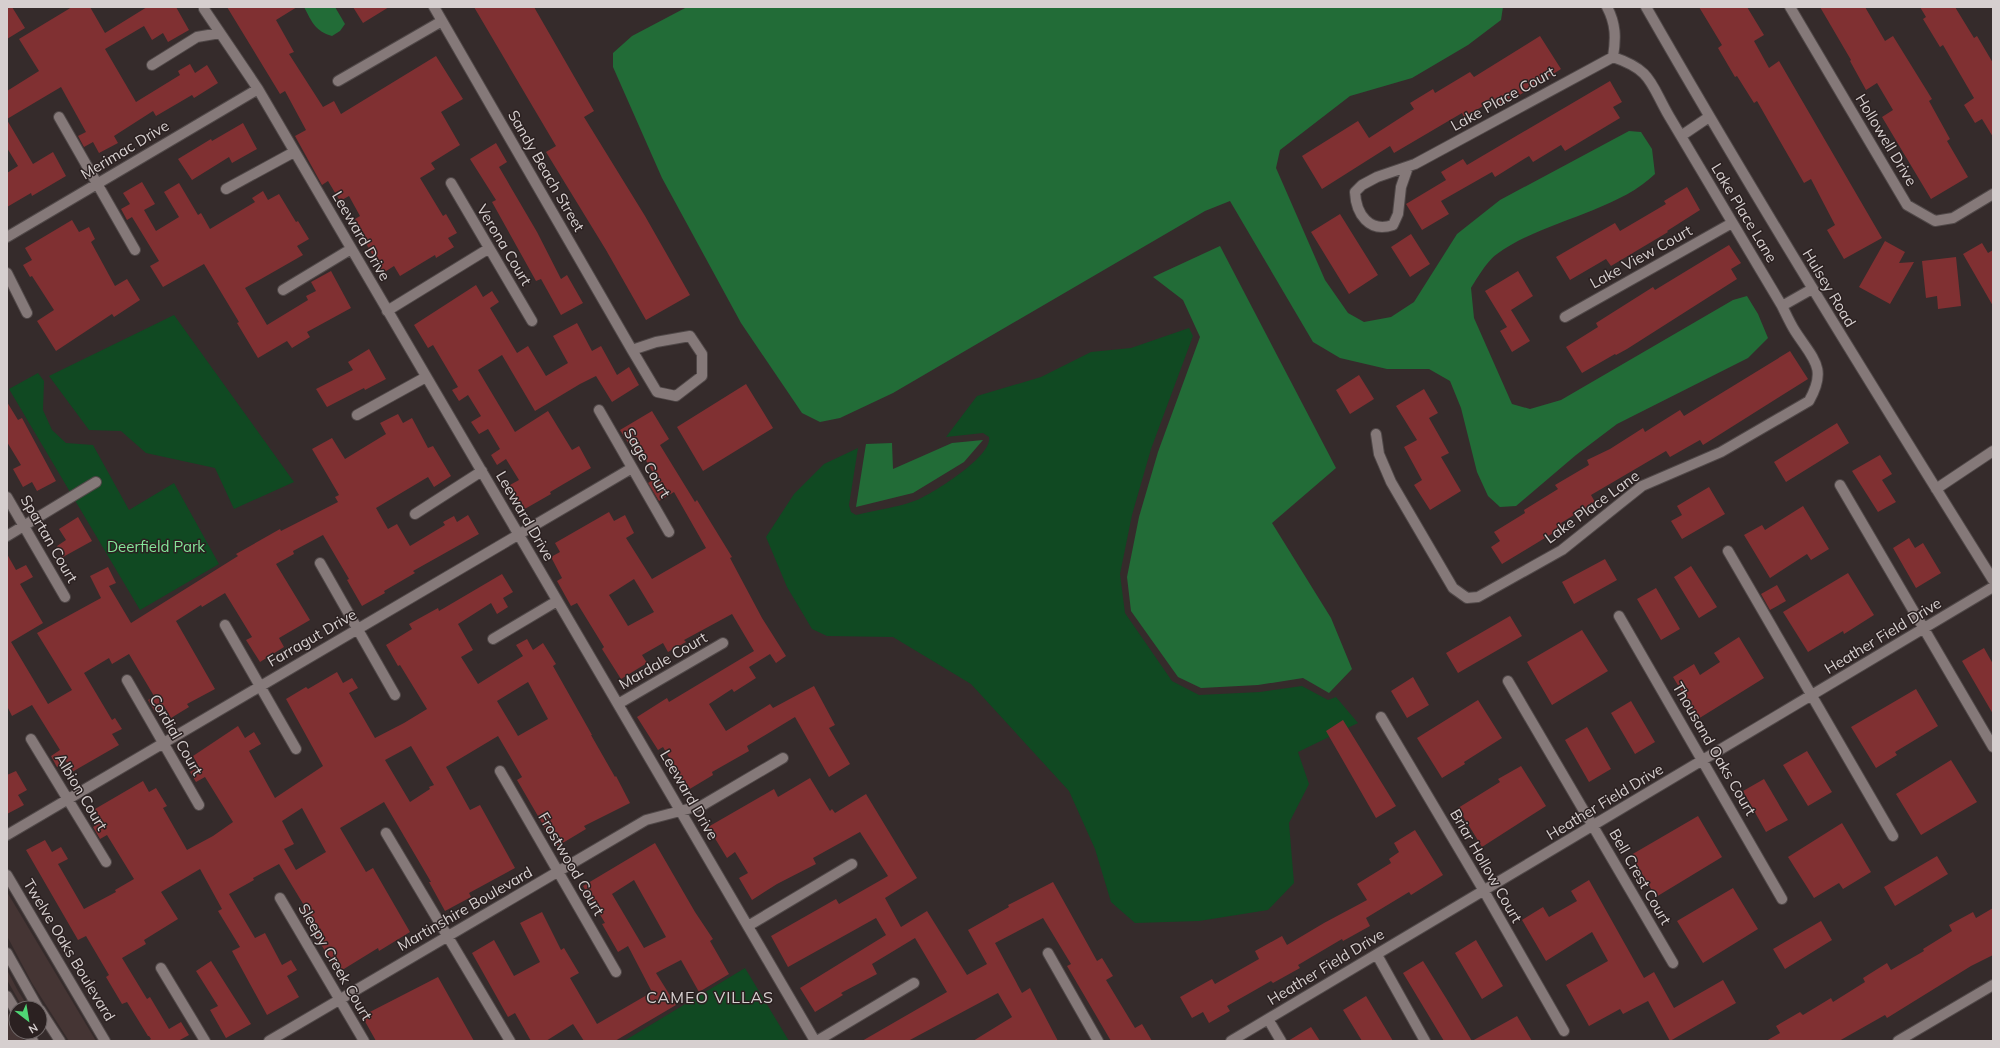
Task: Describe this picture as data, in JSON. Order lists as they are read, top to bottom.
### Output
{
  "streets": {
    "street": [
      "Lake Place Court",
      "Hollowell Drive",
      "Merimac Drive",
      "Sandy Beach Street",
      "Lake Place Lane",
      "Leeward Drive",
      "Verona Court",
      "Lake View Court",
      "Hulsey Road",
      "Sage Court",
      "Spartan Court",
      "Heather Field Drive",
      "Farragut Drive",
      "Mardale Court",
      "Cordial Court",
      "Thousand Oaks Court",
      "Albion Court",
      "Frostwood Court",
      "Briar Hollow Court",
      "Bell Crest Court",
      "Martinshire Boulevard",
      "Twelve Oaks Boulevard",
      "Sleepy Creek Court"
    ]
  },
  "crossings": [
    ["Lake Place Court", "Lake Place Lane"],
    ["Merimac Drive", "Leeward Drive"],
    ["Lake Place Lane", "Lake View Court"],
    ["Leeward Drive", "Farragut Drive"],
    ["Leeward Drive", "Mardale Court"],
    ["Leeward Drive", "Martinshire Boulevard"],
    ["Sage Court", "Farragut Drive"],
    ["Heather Field Drive", "Thousand Oaks Court"],
    ["Heather Field Drive", "Briar Hollow Court"],
    ["Heather Field Drive", "Bell Crest Court"],
    ["Farragut Drive", "Cordial Court"],
    ["Farragut Drive", "Albion Court"],
    ["Frostwood Court", "Martinshire Boulevard"],
    ["Martinshire Boulevard", "Sleepy Creek Court"]
  ],
  "districts": ["CAMEO VILLAS"],
  "parks": ["Deerfield Park"],
  "north": "bottom right"
}
